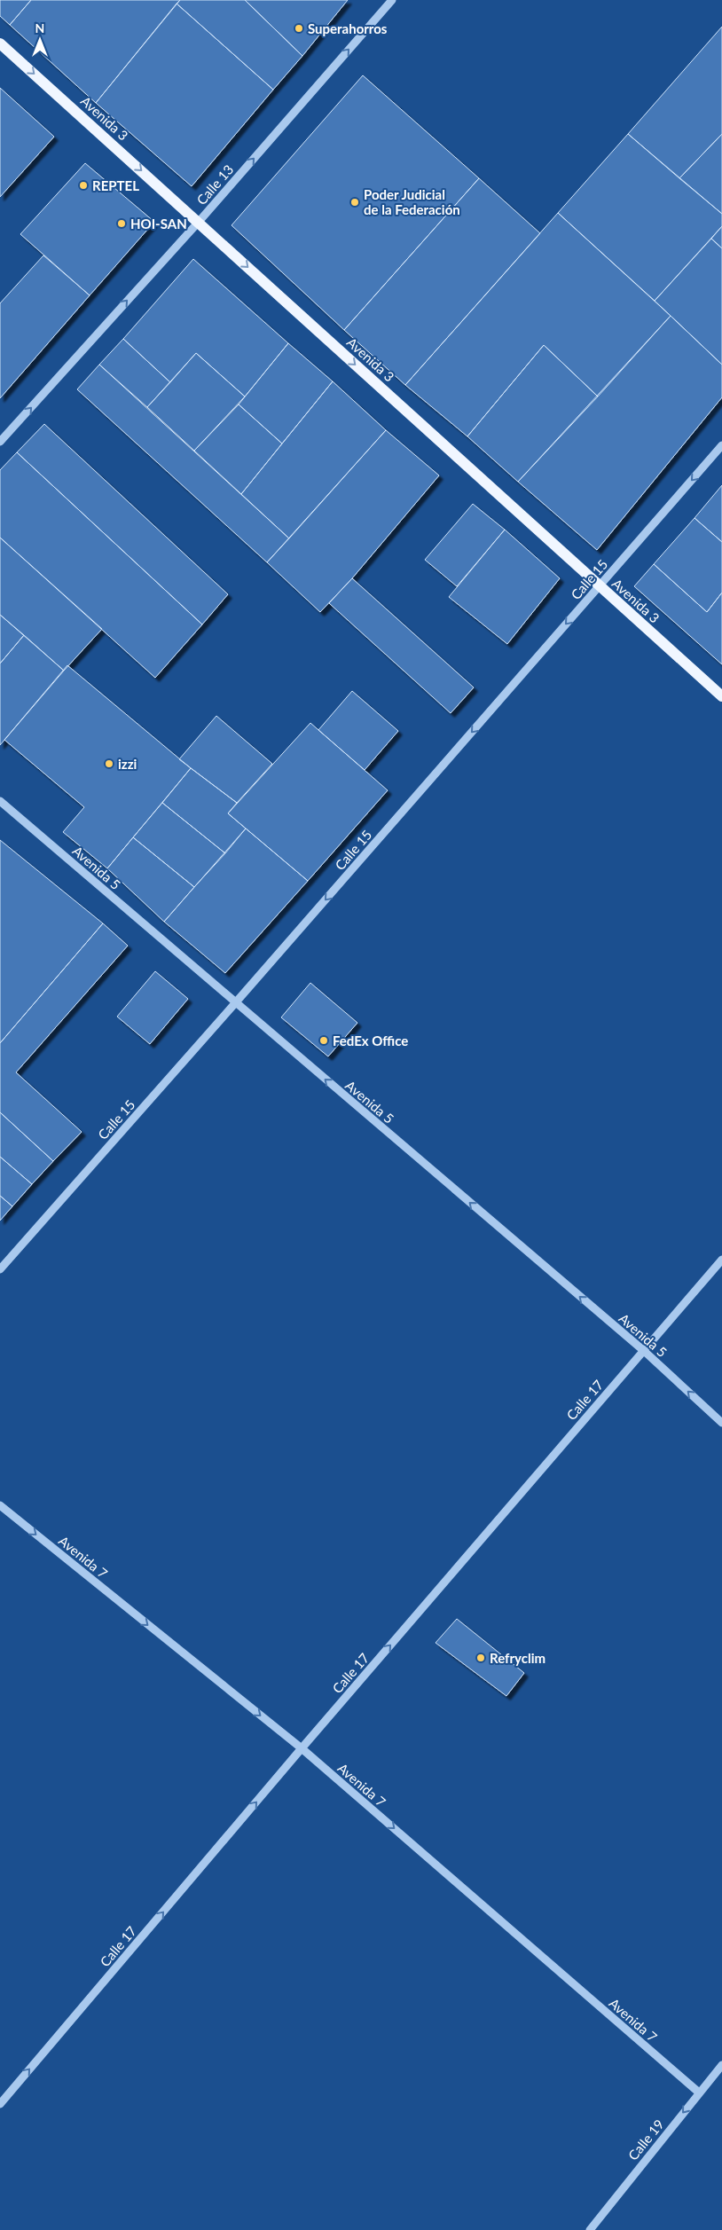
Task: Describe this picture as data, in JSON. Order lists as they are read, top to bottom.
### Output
{
  "streets": {
    "main road": ["Avenida 3"],
    "street": [
      "Calle 13",
      "Calle 15",
      "Avenida 5",
      "Calle 17",
      "Avenida 7",
      "Calle 19"
    ]
  },
  "crossings": [
    ["Avenida 3", "Calle 13"],
    ["Avenida 3", "Calle 15"],
    ["Calle 15", "Avenida 5"],
    ["Avenida 5", "Calle 17"],
    ["Calle 17", "Avenida 7"],
    ["Avenida 7", "Calle 19"]
  ],
  "one_way": [
    "Avenida 3",
    "Calle 13",
    "Calle 15",
    "Avenida 5",
    "Calle 17",
    "Avenida 7",
    "Calle 19"
  ],
  "places": [
    "Superahorros",
    "REPTEL",
    "Poder Judicial de la Federación",
    "HOI-SAN",
    "izzi",
    "FedEx Office",
    "Refryclim"
  ],
  "north": "top"
}
